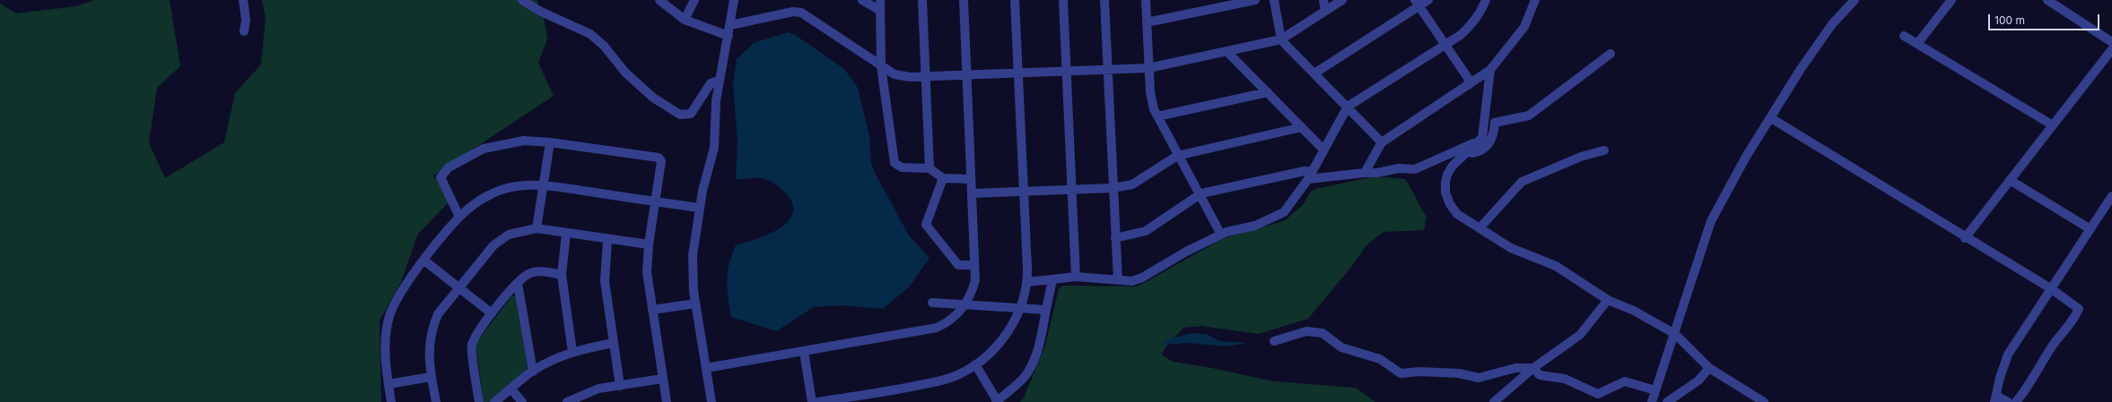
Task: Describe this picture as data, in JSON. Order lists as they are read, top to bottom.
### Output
{
  "scale_bar": "100 m"
}
